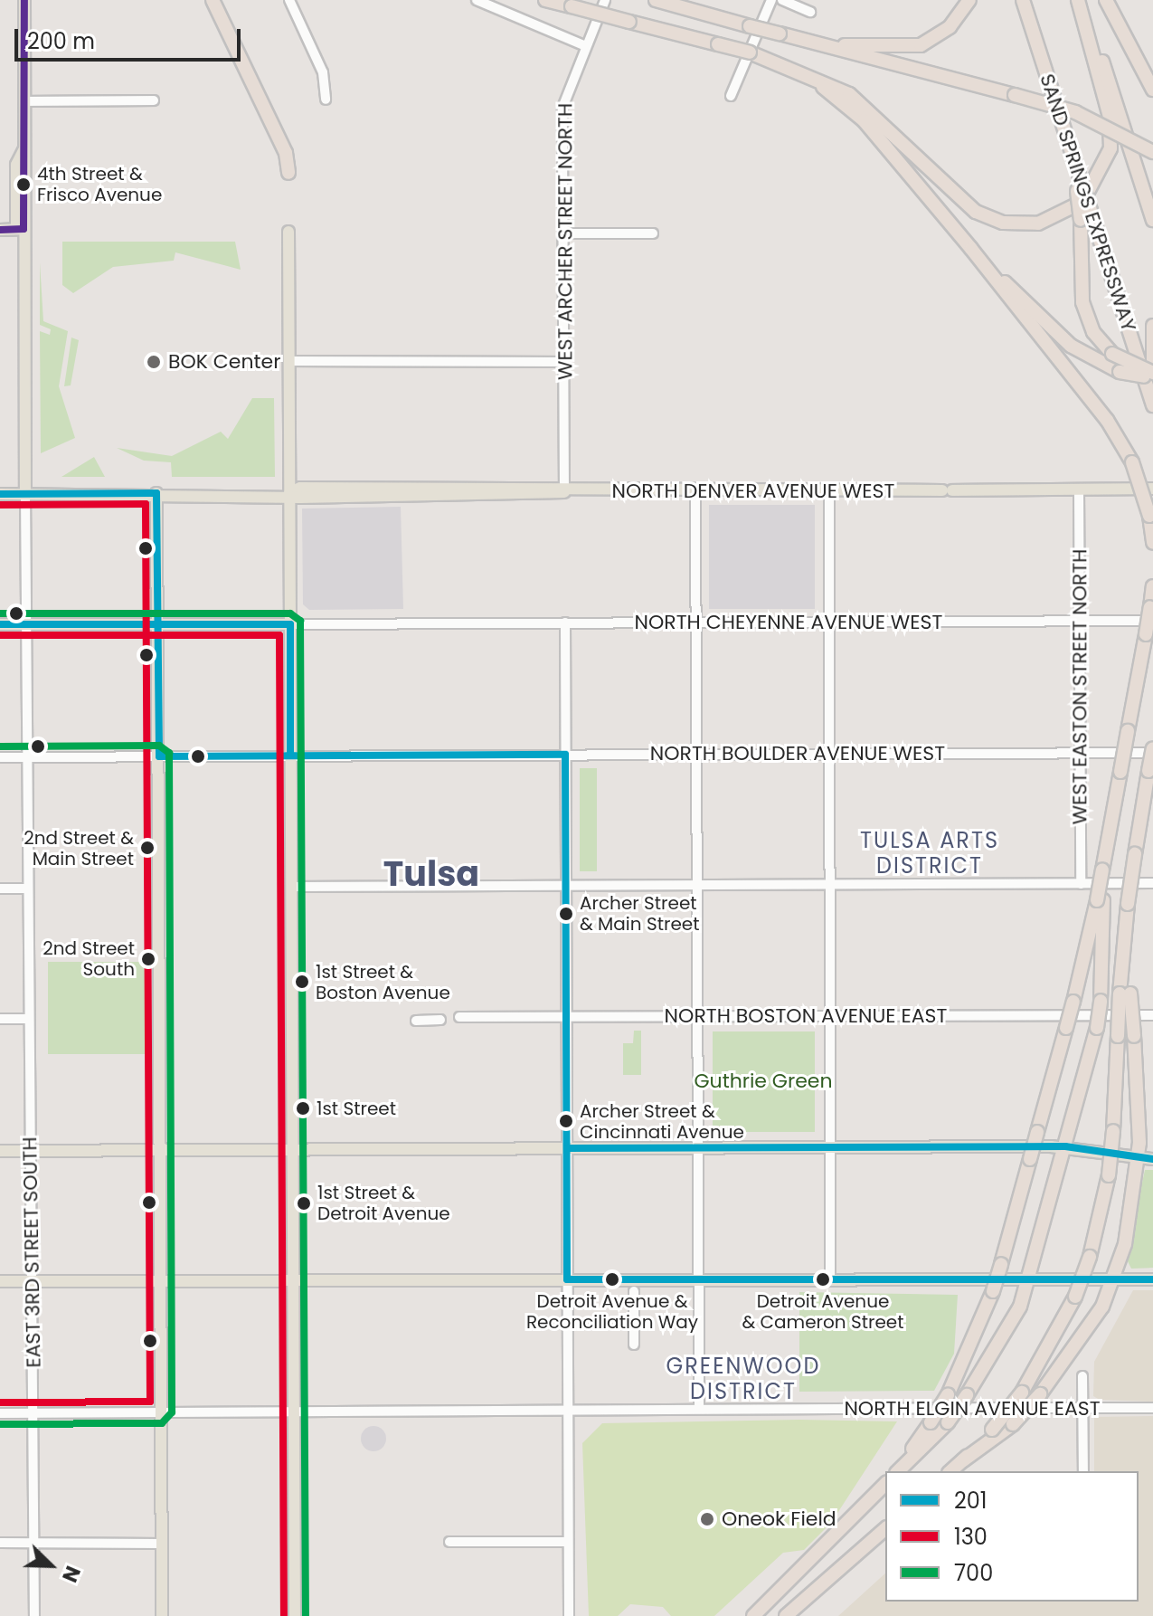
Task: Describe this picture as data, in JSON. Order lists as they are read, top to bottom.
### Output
{
  "streets": {
    "highway": ["SAND SPRINGS EXPRESSWAY"],
    "main road": ["NORTH DENVER AVENUE WEST"],
    "street": [
      "WEST ARCHER STREET NORTH",
      "NORTH CHEYENNE AVENUE WEST",
      "WEST EASTON STREET NORTH",
      "NORTH BOULDER AVENUE WEST",
      "NORTH BOSTON AVENUE EAST",
      "EAST 3RD STREET SOUTH",
      "NORTH ELGIN AVENUE EAST"
    ]
  },
  "crossings": [
    ["WEST ARCHER STREET NORTH", "NORTH DENVER AVENUE WEST"],
    ["NORTH DENVER AVENUE WEST", "WEST EASTON STREET NORTH"],
    ["NORTH DENVER AVENUE WEST", "EAST 3RD STREET SOUTH"],
    ["NORTH CHEYENNE AVENUE WEST", "WEST EASTON STREET NORTH"],
    ["WEST EASTON STREET NORTH", "NORTH BOULDER AVENUE WEST"],
    ["NORTH BOULDER AVENUE WEST", "EAST 3RD STREET SOUTH"],
    ["EAST 3RD STREET SOUTH", "NORTH ELGIN AVENUE EAST"]
  ],
  "districts": ["TULSA ARTS DISTRICT", "Tulsa", "GREENWOOD DISTRICT"],
  "parks": ["Guthrie Green"],
  "places": [
    "4th Street & Frisco Avenue",
    "BOK Center",
    "2nd Street & Main Street",
    "Archer Street & Main Street",
    "2nd Street South",
    "1st Street & Boston Avenue",
    "1st Street",
    "Archer Street & Cincinnati Avenue",
    "1st Street & Detroit Avenue",
    "Detroit Avenue & Reconciliation Way",
    "Detroit Avenue & Cameron Street",
    "Oneok Field"
  ],
  "lines": ["transit line 201", "transit line 130", "transit line 700"],
  "legend": ["201", "130", "700"],
  "scale_bar": "200 m",
  "north": "bottom right"
}
